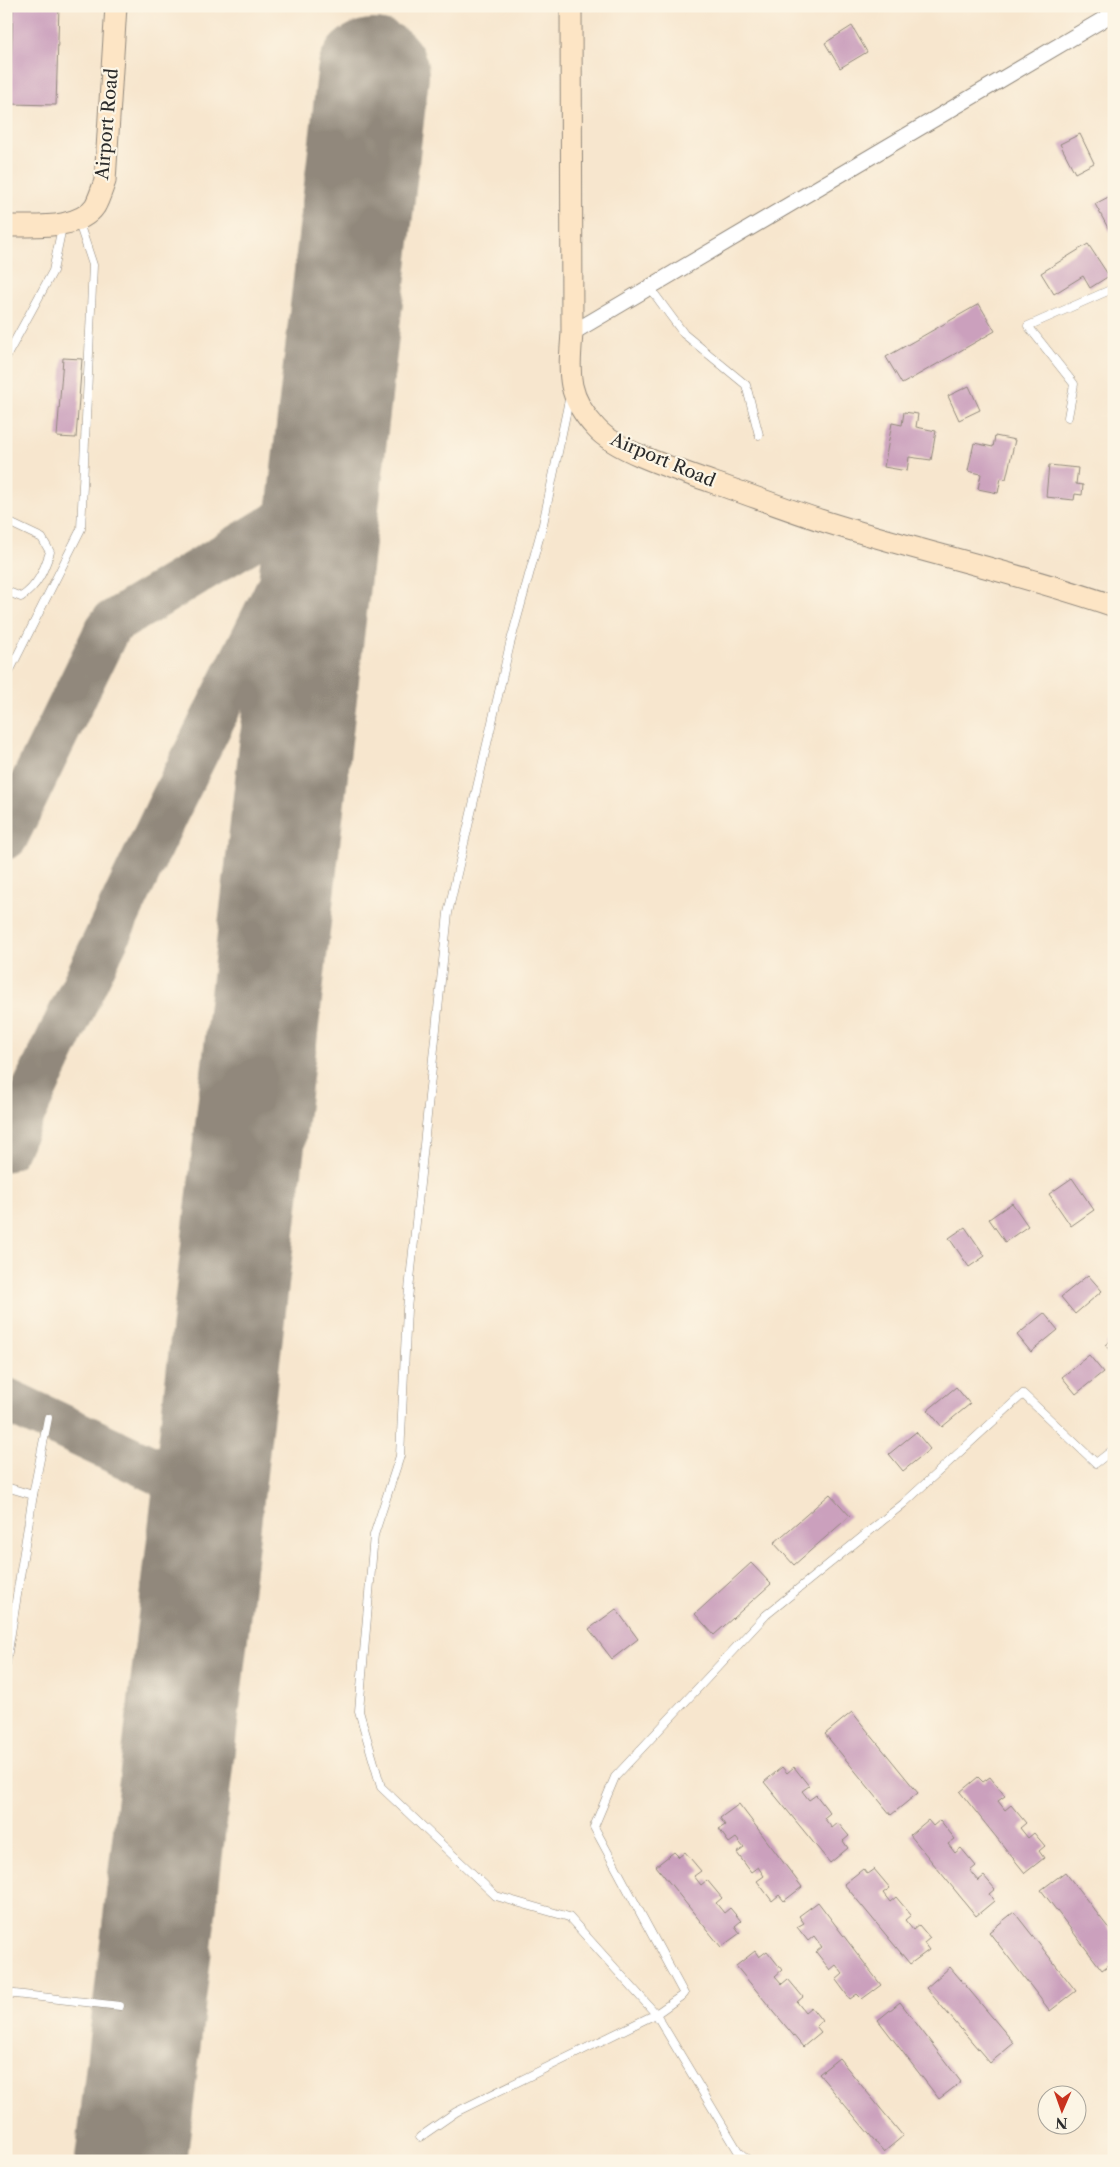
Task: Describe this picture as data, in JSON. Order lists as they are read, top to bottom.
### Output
{
  "streets": {
    "main road": ["Airport Road"]
  },
  "north": "bottom"
}
